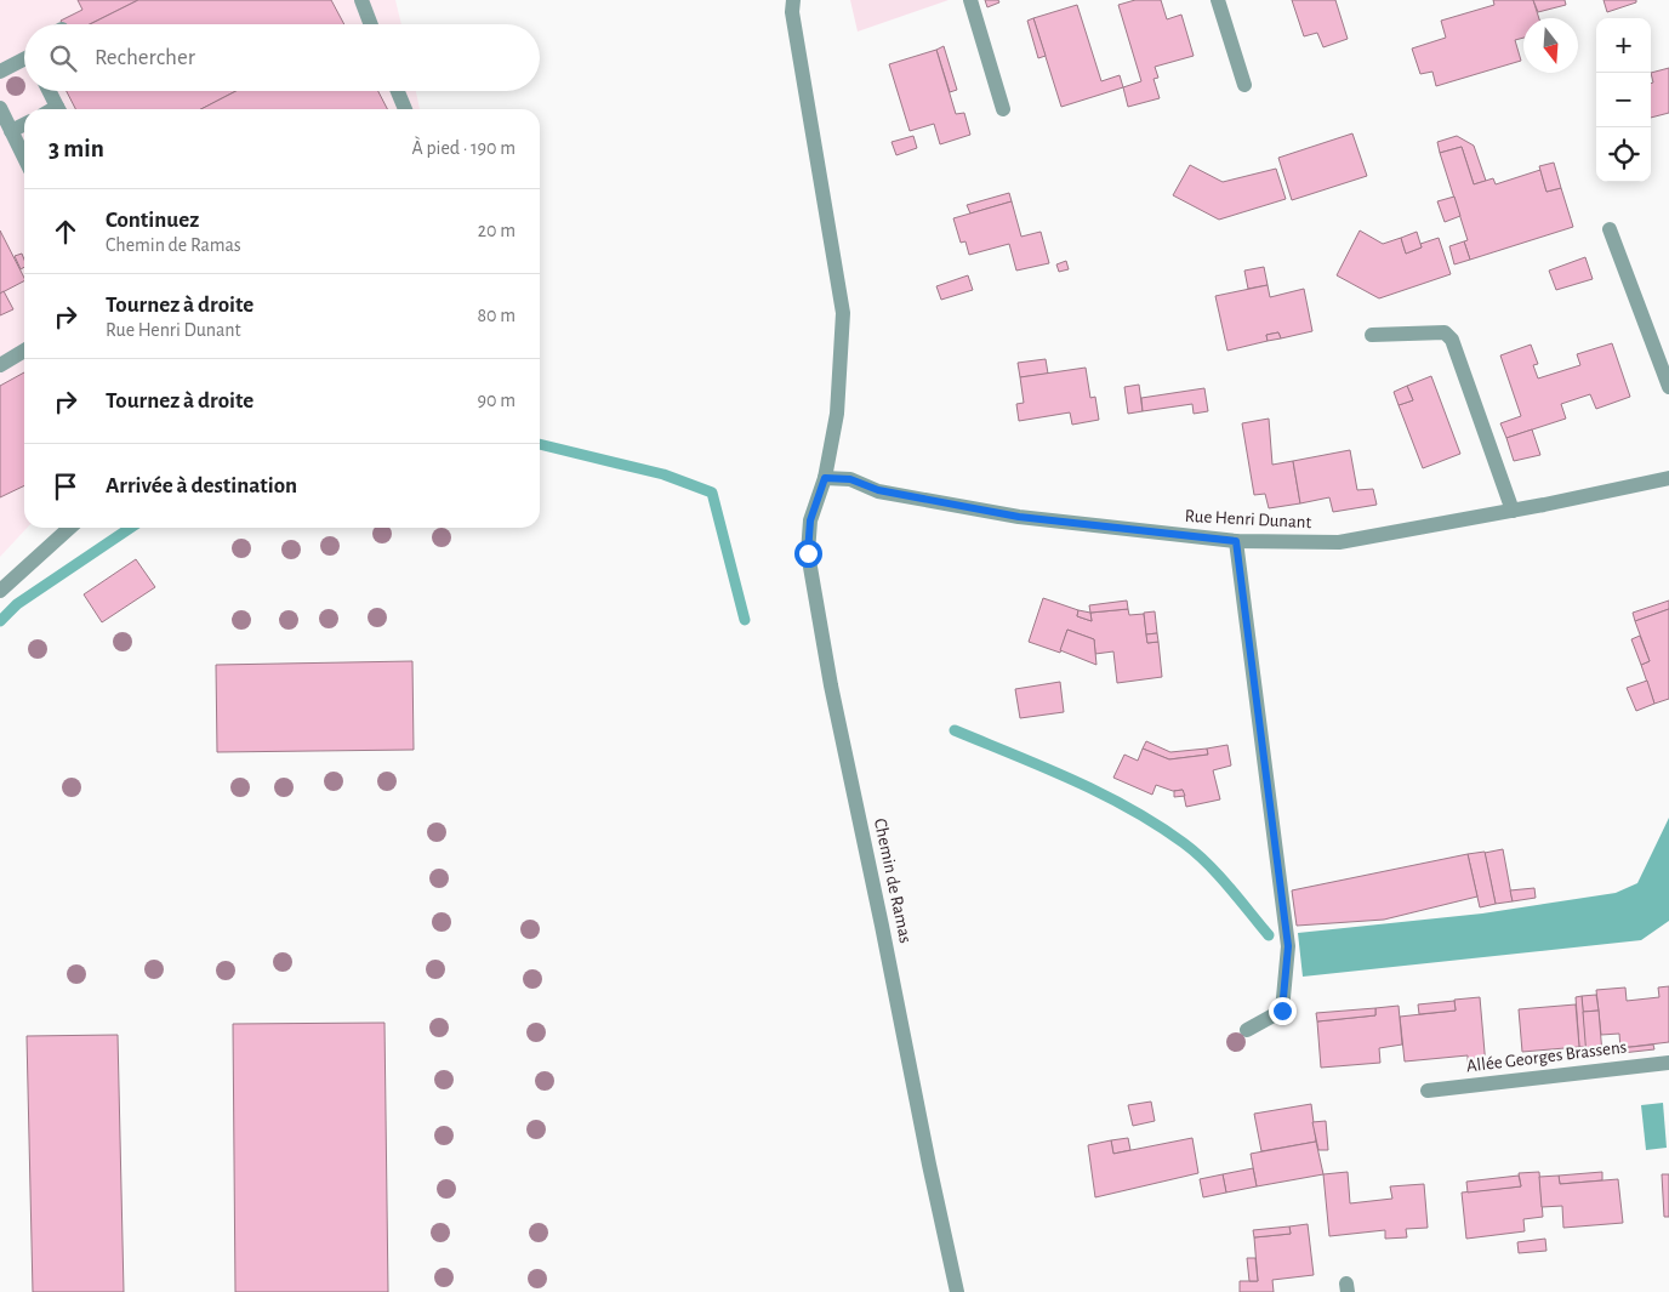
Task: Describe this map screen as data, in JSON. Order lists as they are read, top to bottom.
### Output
{
  "streets": {
    "street": ["Rue Henri Dunant", "Chemin de Ramas", "Allée Georges Brassens"]
  },
  "crossings": [
    ["Rue Henri Dunant", "Chemin de Ramas"]
  ],
  "north": "bottom",
  "page": {
    "map_buttons": ["+", "−"],
    "search": "Rechercher",
    "heading": ["3 min", "À pied · 190 m"],
    "list": [
      ["Continuez", "Chemin de Ramas", "20 m"],
      ["Tournez à droite", "Rue Henri Dunant", "80 m"],
      ["Tournez à droite", "90 m"],
      "Arrivée à destination"
    ]
  }
}
